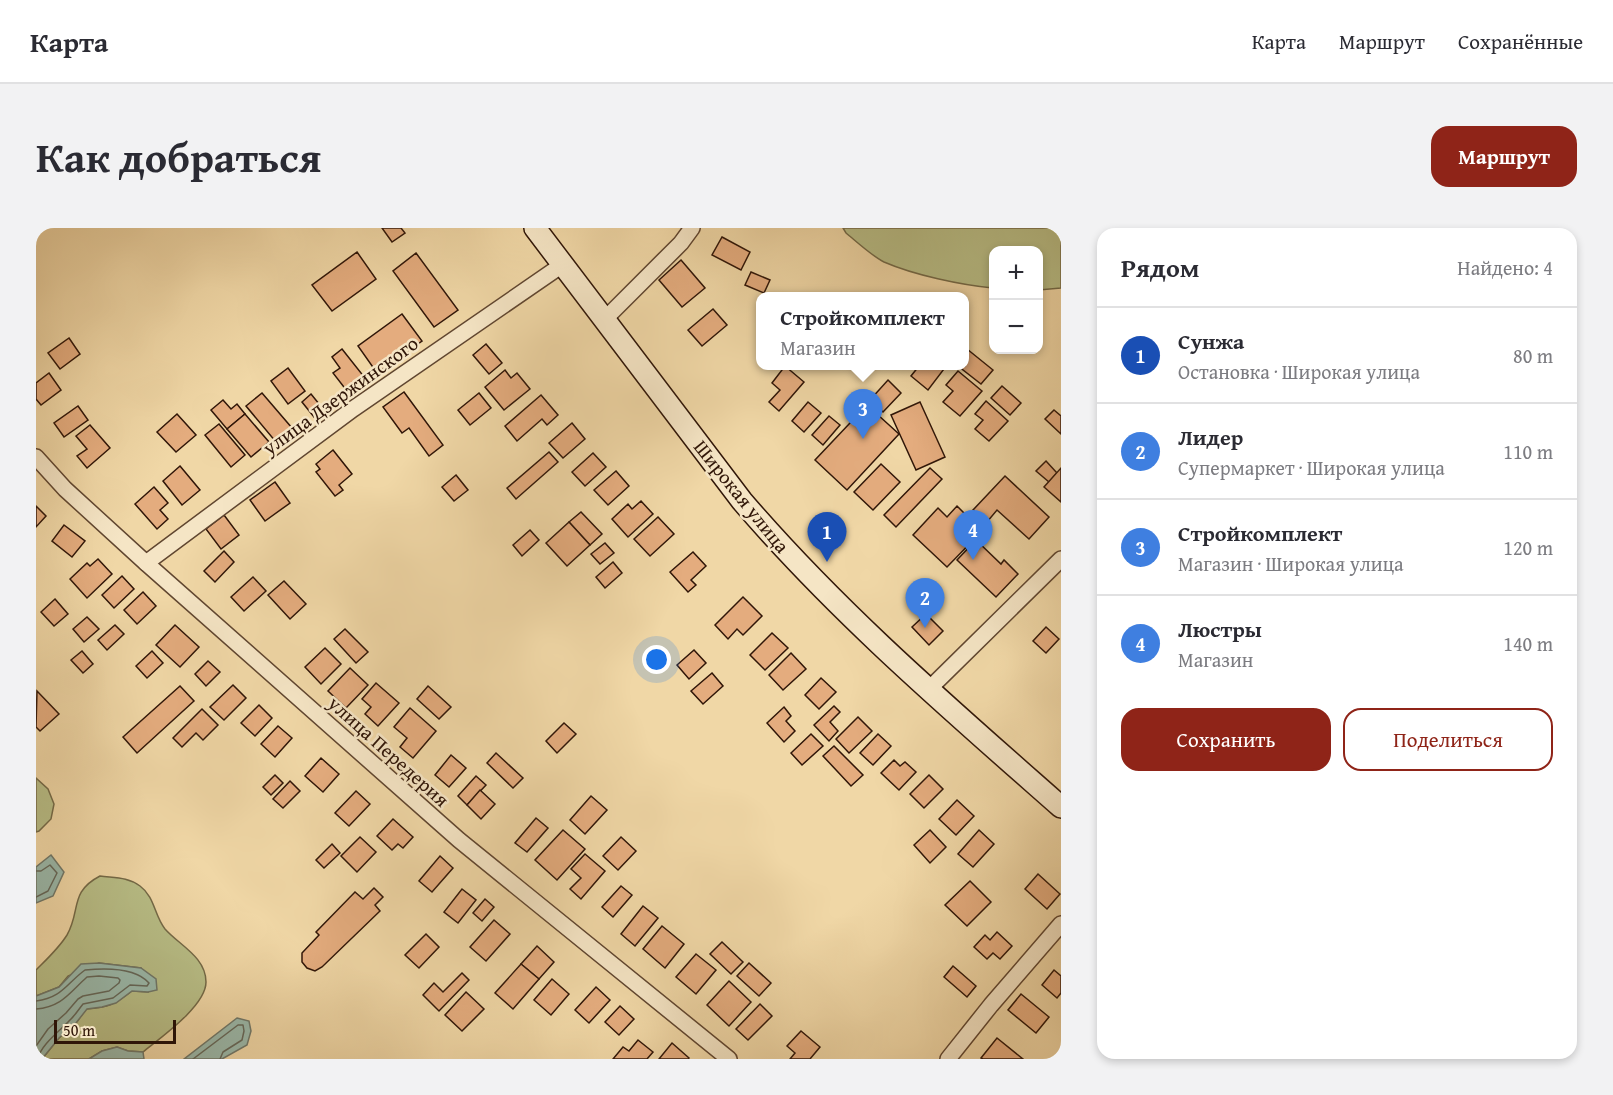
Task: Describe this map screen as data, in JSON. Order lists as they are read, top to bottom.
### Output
{
  "streets": {
    "street": ["улица Дзержинского", "Широкая улица", "улица Передерия"]
  },
  "crossings": [
    ["улица Дзержинского", "Широкая улица"],
    ["улица Дзержинского", "улица Передерия"]
  ],
  "scale_bar": "50 m",
  "page": {
    "header": "Карта",
    "nav": ["Карта", "Маршрут", "Сохранённые"],
    "title": "Как добраться",
    "buttons": [
      "Маршрут",
      ["Сохранить", "Поделиться"]
    ],
    "heading": ["Рядом", "Найдено: 4"],
    "map_buttons": ["+", "−"],
    "popup": ["Стройкомплект", "Магазин"],
    "list": [
      {
        "mark": "1",
        "name": "Сунжа",
        "note": "Остановка · Широкая улица",
        "value": "80 m"
      },
      {
        "mark": "2",
        "name": "Лидер",
        "note": "Супермаркет · Широкая улица",
        "value": "110 m"
      },
      {
        "mark": "3",
        "name": "Стройкомплект",
        "note": "Магазин · Широкая улица",
        "value": "120 m"
      },
      {
        "mark": "4",
        "name": "Люстры",
        "note": "Магазин",
        "value": "140 m"
      }
    ],
    "pins": [
      "3",
      "4",
      "1",
      "2"
    ],
    "scale": "50 m"
  }
}
